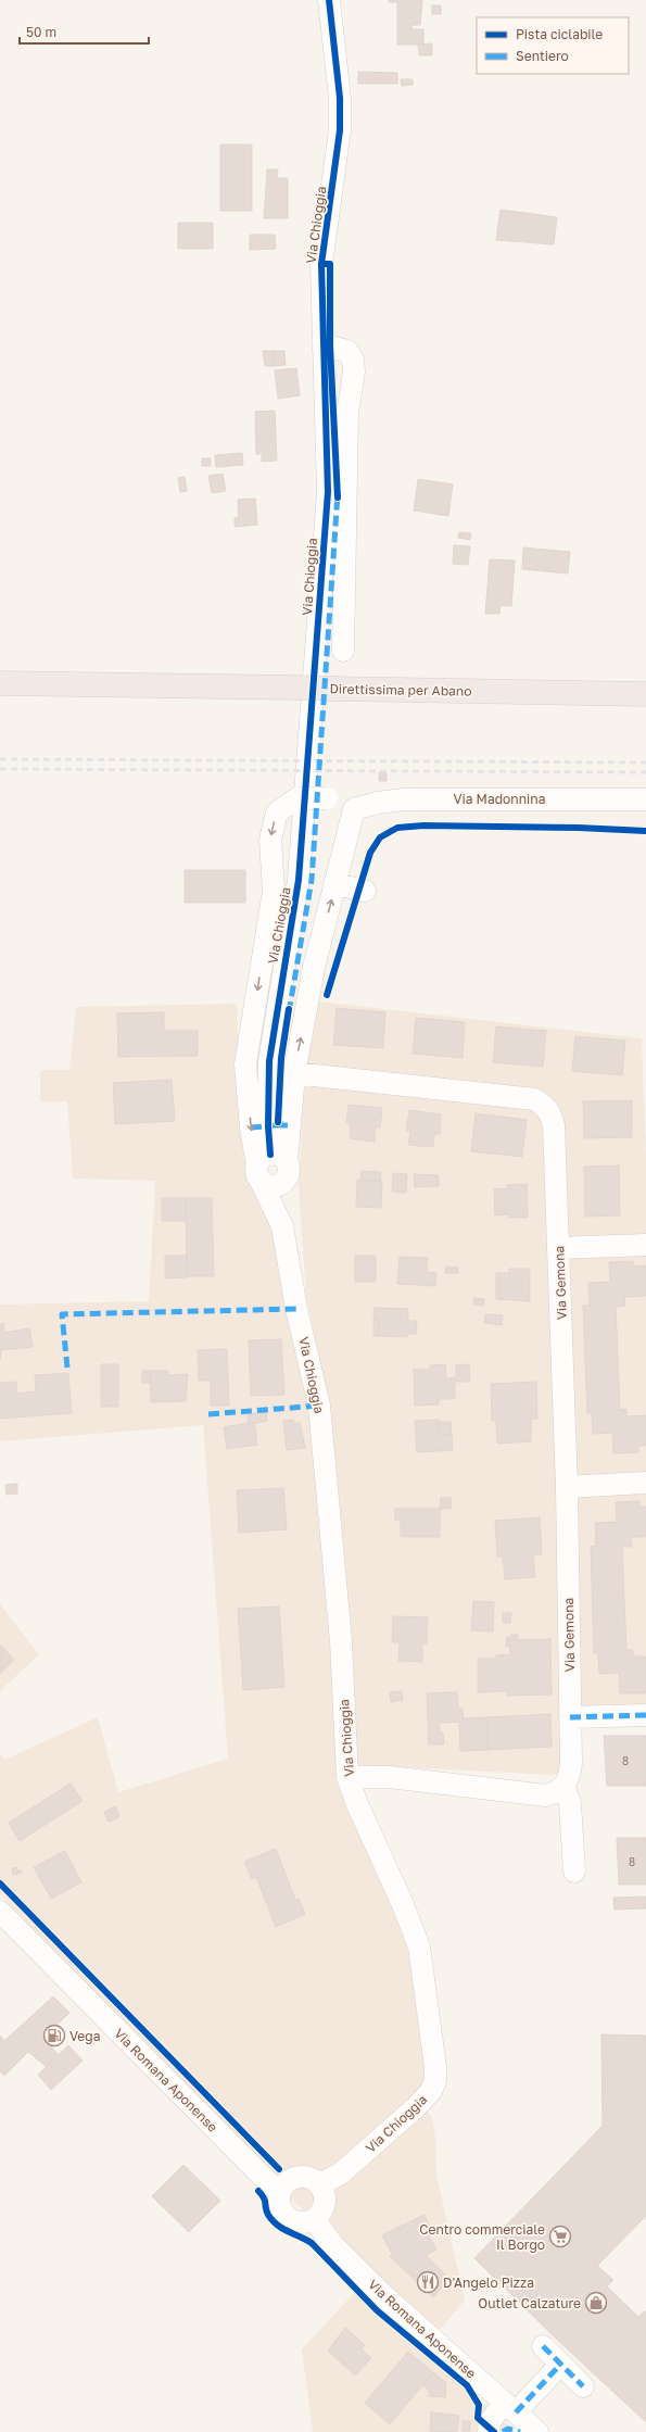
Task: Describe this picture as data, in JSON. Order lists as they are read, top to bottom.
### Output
{
  "streets": {
    "highway": ["Direttissima per Abano"],
    "street": [
      "Via Chioggia",
      "Via Madonnina",
      "Via Gemona",
      "Via Romana Aponense"
    ]
  },
  "crossings": [
    ["Via Chioggia", "Via Madonnina"],
    ["Via Chioggia", "Via Gemona"],
    ["Via Chioggia", "Via Romana Aponense"]
  ],
  "places": {
    "fuel station": ["Vega"],
    "supermarket": ["Centro commerciale Il Borgo"],
    "restaurant": ["D'Angelo Pizza"],
    "shop": ["Outlet Calzature"]
  },
  "house_numbers": ["8", "8"],
  "legend": ["Pista ciclabile", "Sentiero"],
  "scale_bar": "50 m"
}
